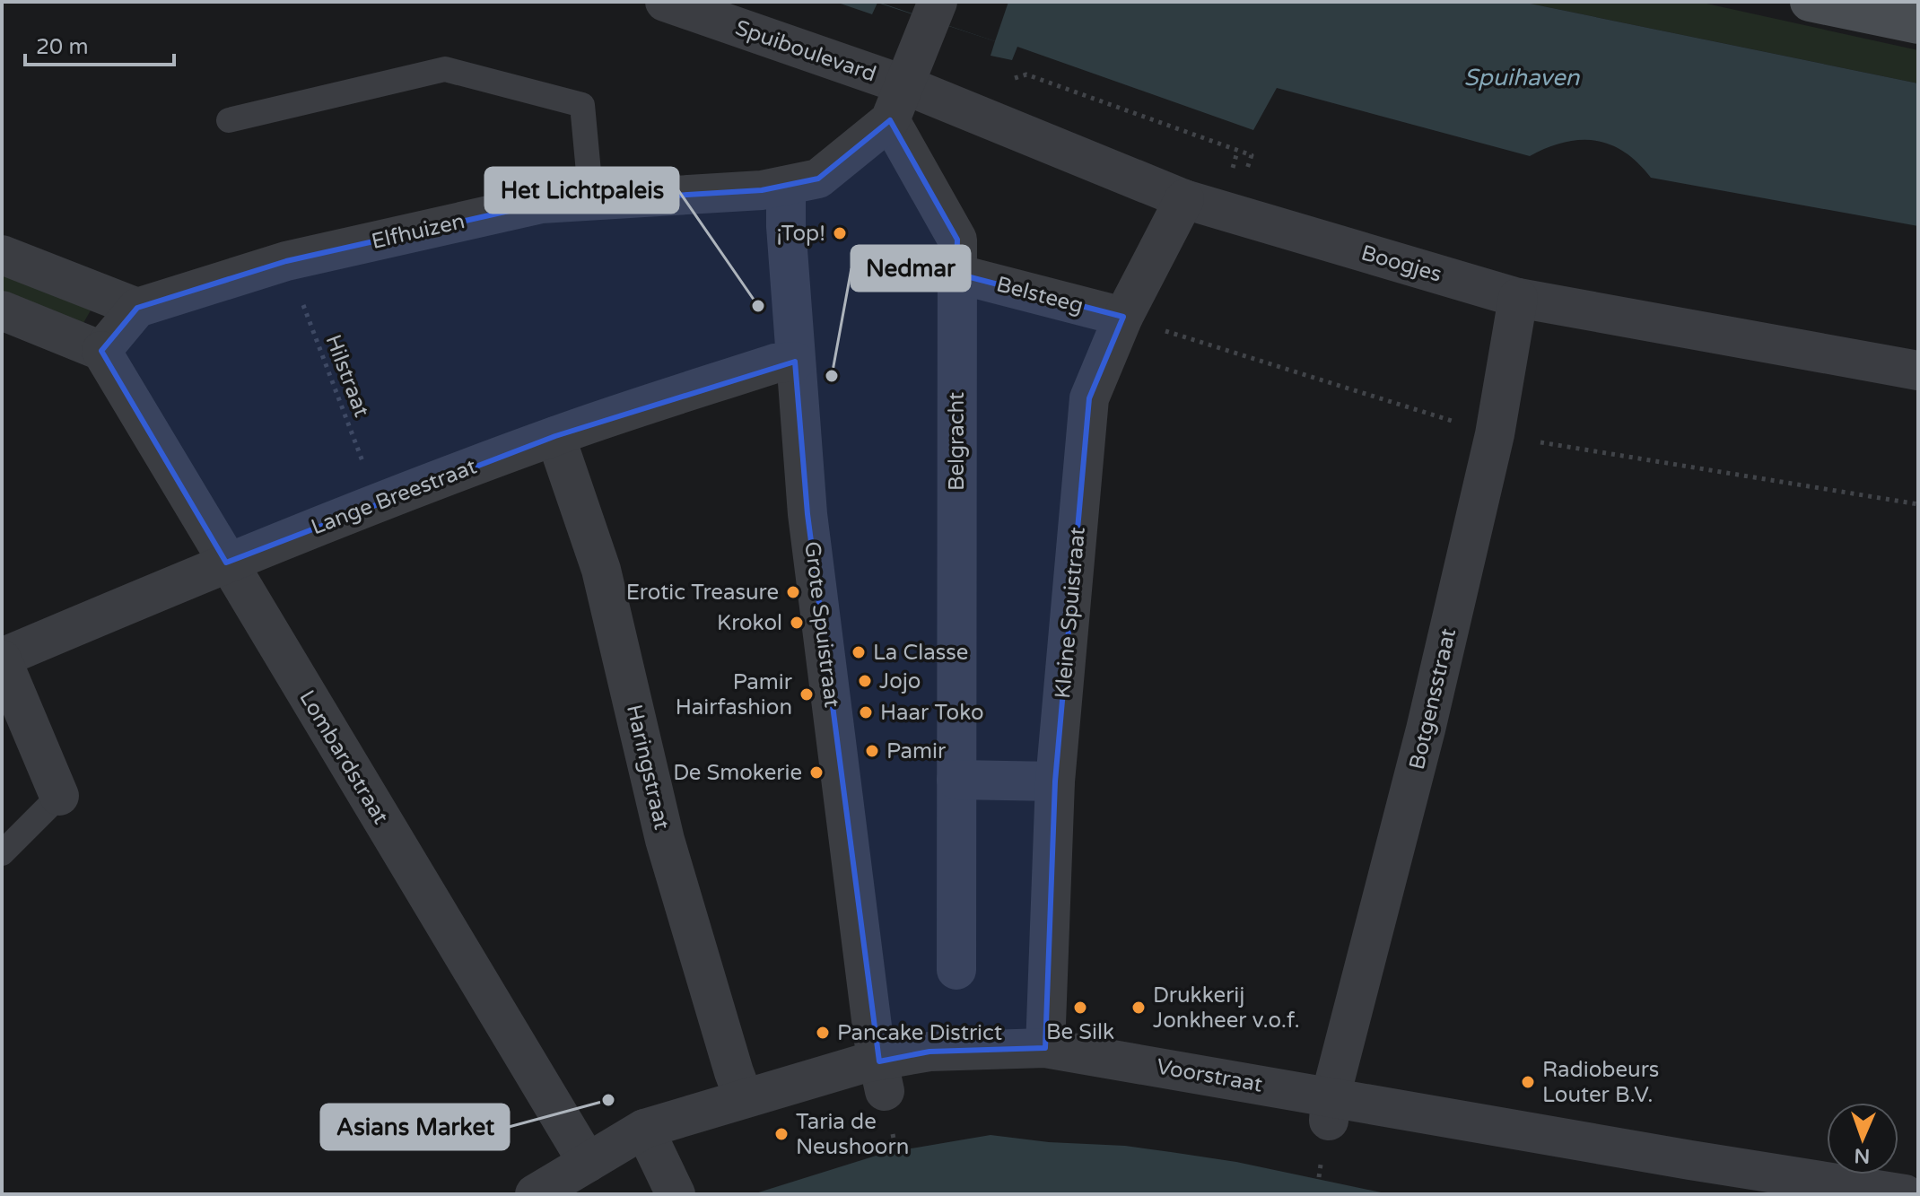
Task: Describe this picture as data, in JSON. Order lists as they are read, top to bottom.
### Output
{
  "streets": {
    "street": [
      "Spuiboulevard",
      "Elfhuizen",
      "Boogjes",
      "Belsteeg",
      "Belgracht",
      "Lange Breestraat",
      "Kleine Spuistraat",
      "Grote Spuistraat",
      "Botgensstraat",
      "Lombardstraat",
      "Haringstraat",
      "Voorstraat"
    ],
    "path": ["Hilstraat"]
  },
  "crossings": [
    ["Spuiboulevard", "Elfhuizen"],
    ["Spuiboulevard", "Boogjes"],
    ["Spuiboulevard", "Belgracht"],
    ["Elfhuizen", "Boogjes"],
    ["Elfhuizen", "Hilstraat"],
    ["Elfhuizen", "Belgracht"],
    ["Elfhuizen", "Grote Spuistraat"],
    ["Boogjes", "Belgracht"],
    ["Boogjes", "Kleine Spuistraat"],
    ["Boogjes", "Botgensstraat"],
    ["Belsteeg", "Belgracht"],
    ["Belsteeg", "Kleine Spuistraat"],
    ["Hilstraat", "Lange Breestraat"],
    ["Lange Breestraat", "Grote Spuistraat"],
    ["Lange Breestraat", "Lombardstraat"],
    ["Lange Breestraat", "Haringstraat"],
    ["Kleine Spuistraat", "Voorstraat"],
    ["Grote Spuistraat", "Voorstraat"],
    ["Botgensstraat", "Voorstraat"],
    ["Lombardstraat", "Voorstraat"],
    ["Haringstraat", "Voorstraat"]
  ],
  "water": ["Spuihaven"],
  "places": [
    "¡Top!",
    "Het Lichtpaleis",
    "Nedmar",
    "Erotic Treasure",
    "Krokol",
    "La Classe",
    "Jojo",
    "Pamir Hairfashion",
    "Haar Toko",
    "Pamir",
    "De Smokerie",
    "Be Silk",
    "Drukkerij Jonkheer v.o.f.",
    "Pancake District",
    "Radiobeurs Louter B.V.",
    "Asians Market",
    "Taria de Neushoorn"
  ],
  "scale_bar": "20 m",
  "north": "bottom"
}
